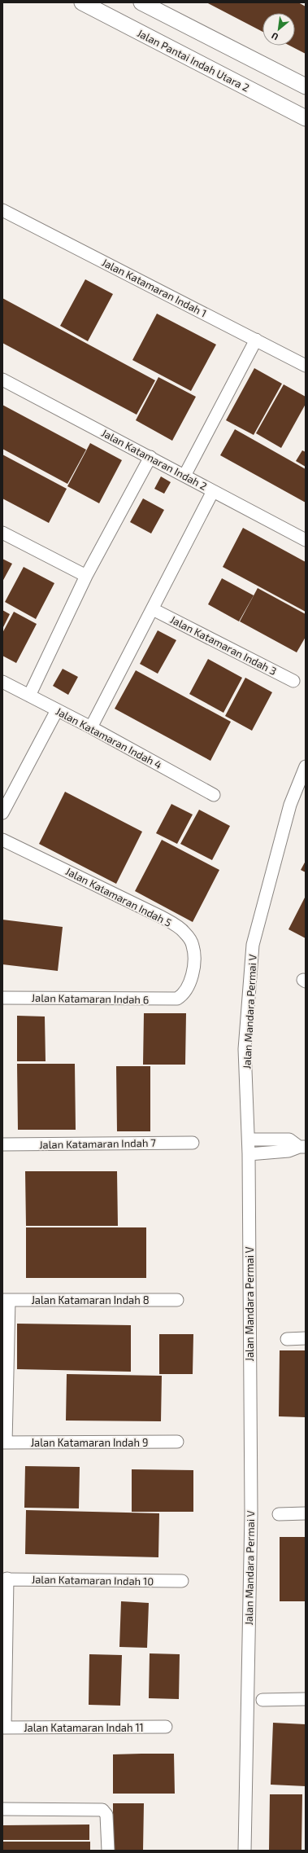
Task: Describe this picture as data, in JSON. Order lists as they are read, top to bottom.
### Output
{
  "streets": {
    "street": [
      "Jalan Pantai Indah Utara 2",
      "Jalan Katamaran Indah 1",
      "Jalan Katamaran Indah 2",
      "Jalan Katamaran Indah 3",
      "Jalan Katamaran Indah 4",
      "Jalan Katamaran Indah 5",
      "Jalan Katamaran Indah 6",
      "Jalan Mandara Permai V",
      "Jalan Katamaran Indah 7",
      "Jalan Katamaran Indah 8",
      "Jalan Katamaran Indah 9",
      "Jalan Katamaran Indah 10",
      "Jalan Katamaran Indah 11"
    ]
  },
  "crossings": [
    ["Jalan Katamaran Indah 5", "Jalan Katamaran Indah 6"]
  ],
  "north": "bottom left"
}
